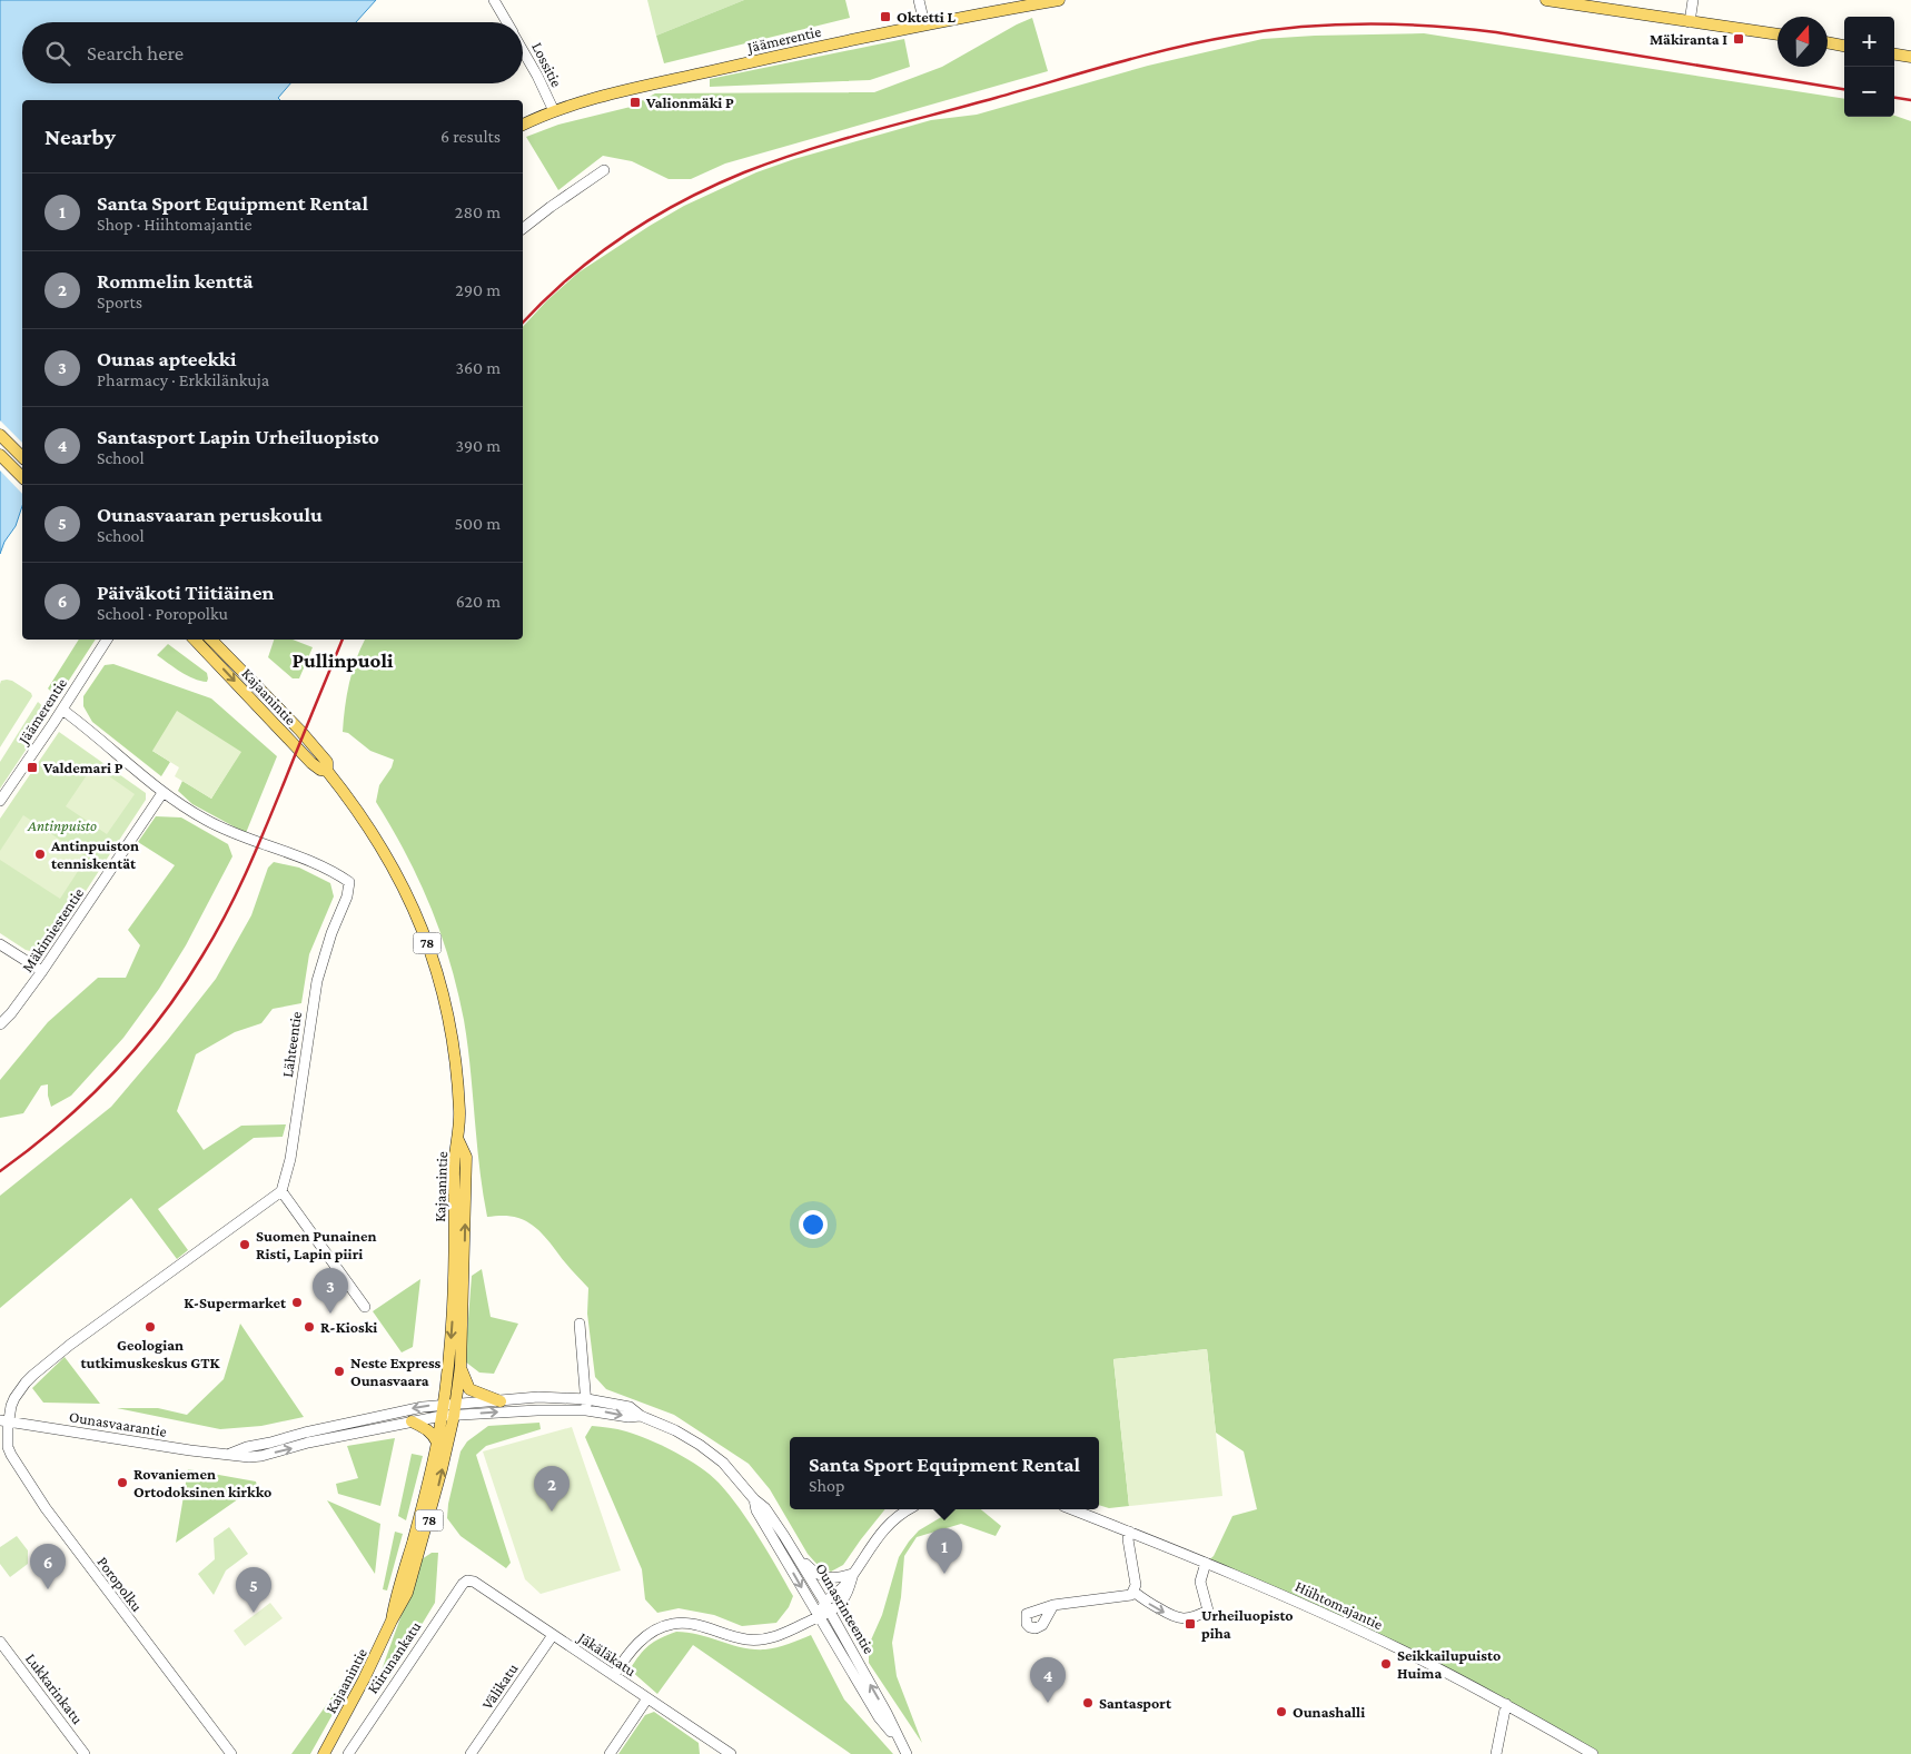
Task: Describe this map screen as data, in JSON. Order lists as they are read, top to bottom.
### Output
{
  "streets": {
    "main road": ["Jäämerentie", "Kajaanintie", "78"],
    "street": [
      "Lossitie",
      "Mäkimiestentie",
      "Lähteentie",
      "Ounasvaarantie",
      "Poropolku",
      "Hiihtomajantie",
      "Ounasrinteentie",
      "Jäkäläkatu",
      "Kiirunankatu",
      "Välikatu",
      "Lukkarinkatu"
    ]
  },
  "crossings": [
    ["Jäämerentie", "Lossitie"],
    ["Jäämerentie", "Lähteentie"],
    ["Kajaanintie", "78"],
    ["Kajaanintie", "Ounasvaarantie"],
    ["Kajaanintie", "Ounasrinteentie"],
    ["Mäkimiestentie", "Lähteentie"],
    ["Ounasvaarantie", "Poropolku"],
    ["Ounasvaarantie", "Ounasrinteentie"],
    ["Jäkäläkatu", "Kiirunankatu"],
    ["Jäkäläkatu", "Välikatu"]
  ],
  "districts": ["Pullinpuoli"],
  "parks": ["Antinpuisto"],
  "places": {
    "transit": [
      "Oktetti L",
      "Mäkiranta I",
      "Valionmäki P",
      "Valdemari P",
      "Urheiluopisto piha"
    ],
    "other": [
      "Antinpuiston tenniskentät",
      "Suomen Punainen Risti, Lapin piiri",
      "K-Supermarket",
      "Geologian tutkimuskeskus GTK",
      "R-Kioski",
      "Neste Express Ounasvaara",
      "Rovaniemen Ortodoksinen kirkko",
      "Seikkailupuisto Huima",
      "Santasport",
      "Ounashalli"
    ]
  },
  "north": "top",
  "page": {
    "map_buttons": ["+", "−"],
    "search": "Search here",
    "heading": ["Nearby", "6 results"],
    "list": [
      {
        "mark": "1",
        "name": "Santa Sport Equipment Rental",
        "note": "Shop · Hiihtomajantie",
        "value": "280 m"
      },
      {
        "mark": "2",
        "name": "Rommelin kenttä",
        "note": "Sports",
        "value": "290 m"
      },
      {
        "mark": "3",
        "name": "Ounas apteekki",
        "note": "Pharmacy · Erkkilänkuja",
        "value": "360 m"
      },
      {
        "mark": "4",
        "name": "Santasport Lapin Urheiluopisto",
        "note": "School",
        "value": "390 m"
      },
      {
        "mark": "5",
        "name": "Ounasvaaran peruskoulu",
        "note": "School",
        "value": "500 m"
      },
      {
        "mark": "6",
        "name": "Päiväkoti Tiitiäinen",
        "note": "School · Poropolku",
        "value": "620 m"
      }
    ],
    "pins": [
      "3",
      "2",
      "1",
      "6",
      "5",
      "4"
    ],
    "popup": ["Santa Sport Equipment Rental", "Shop"]
  }
}
